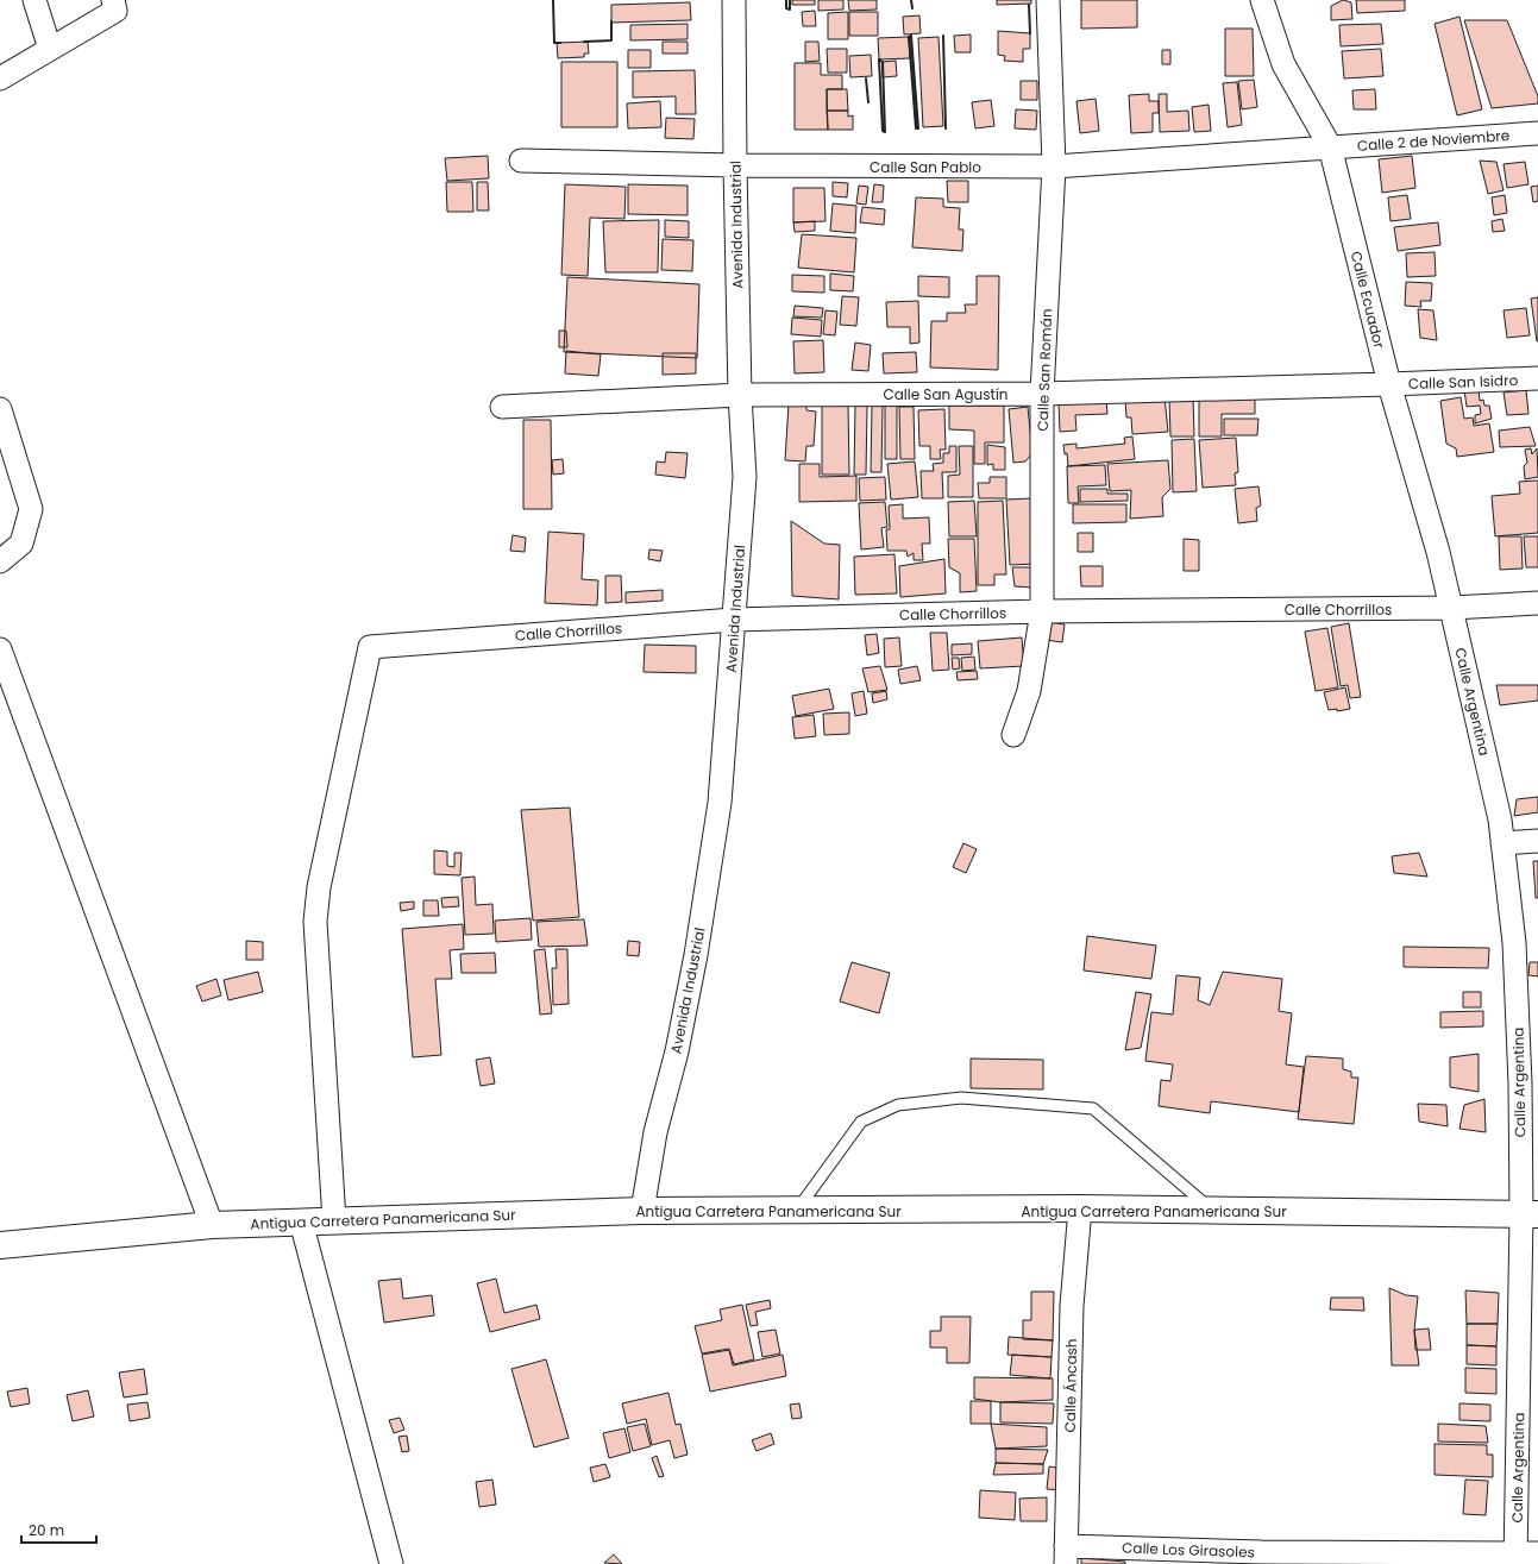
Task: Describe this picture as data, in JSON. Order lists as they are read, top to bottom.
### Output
{
  "streets": {
    "highway": ["Antigua Carretera Panamericana Sur"],
    "street": [
      "Calle 2 de Noviembre",
      "Calle San Pablo",
      "Avenida Industrial",
      "Calle Ecuador",
      "Calle San Román",
      "Calle San Isidro",
      "Calle San Agustín",
      "Calle Chorrillos",
      "Calle Argentina",
      "Calle Áncash",
      "Calle Los Girasoles"
    ]
  },
  "crossings": [
    ["Calle 2 de Noviembre", "Calle San Pablo"],
    ["Calle 2 de Noviembre", "Calle Ecuador"],
    ["Calle San Pablo", "Avenida Industrial"],
    ["Calle San Pablo", "Calle Ecuador"],
    ["Calle San Pablo", "Calle San Román"],
    ["Avenida Industrial", "Calle San Agustín"],
    ["Avenida Industrial", "Calle Chorrillos"],
    ["Avenida Industrial", "Antigua Carretera Panamericana Sur"],
    ["Calle Ecuador", "Calle San Isidro"],
    ["Calle Ecuador", "Calle San Agustín"],
    ["Calle Ecuador", "Calle Chorrillos"],
    ["Calle Ecuador", "Calle Argentina"],
    ["Calle San Román", "Calle San Agustín"],
    ["Calle San Román", "Calle Chorrillos"],
    ["Calle San Isidro", "Calle San Agustín"],
    ["Calle Chorrillos", "Calle Argentina"],
    ["Calle Chorrillos", "Antigua Carretera Panamericana Sur"],
    ["Calle Argentina", "Antigua Carretera Panamericana Sur"],
    ["Calle Argentina", "Calle Los Girasoles"],
    ["Antigua Carretera Panamericana Sur", "Calle Áncash"],
    ["Calle Áncash", "Calle Los Girasoles"]
  ],
  "scale_bar": "20 m"
}
